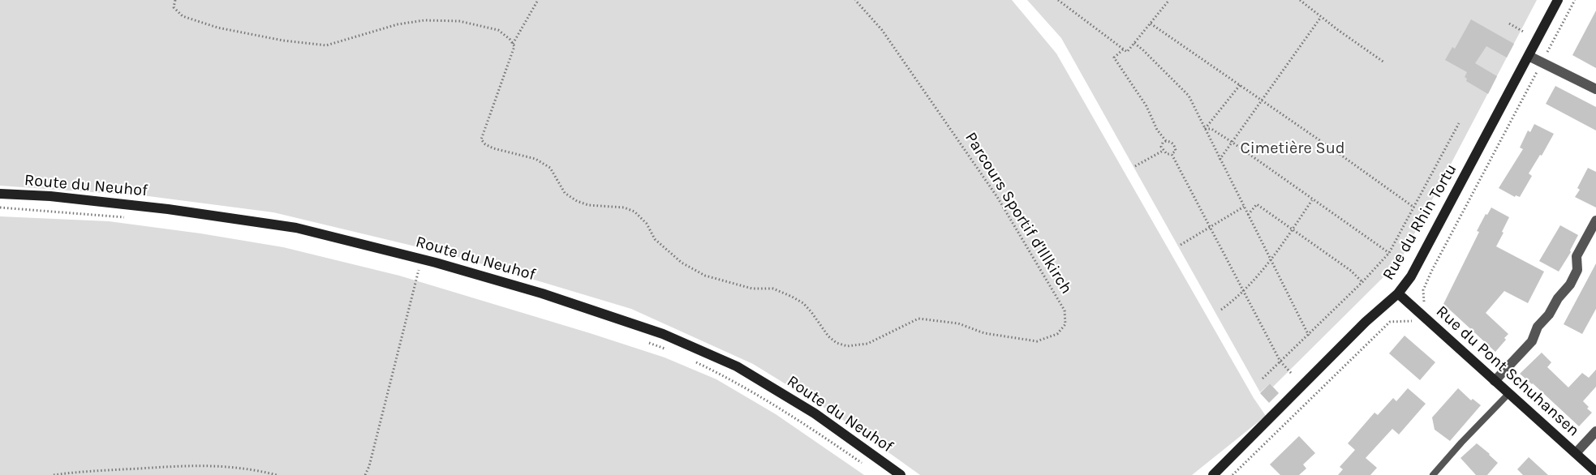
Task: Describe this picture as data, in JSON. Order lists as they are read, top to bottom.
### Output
{
  "streets": {
    "street": ["Route du Neuhof", "Rue du Rhin Tortu", "Rue du Pont Schuhansen"],
    "path": ["Parcours Sportif d'Illkirch"]
  },
  "crossings": [
    ["Rue du Rhin Tortu", "Rue du Pont Schuhansen"]
  ],
  "parks": ["Cimetière Sud"]
}
